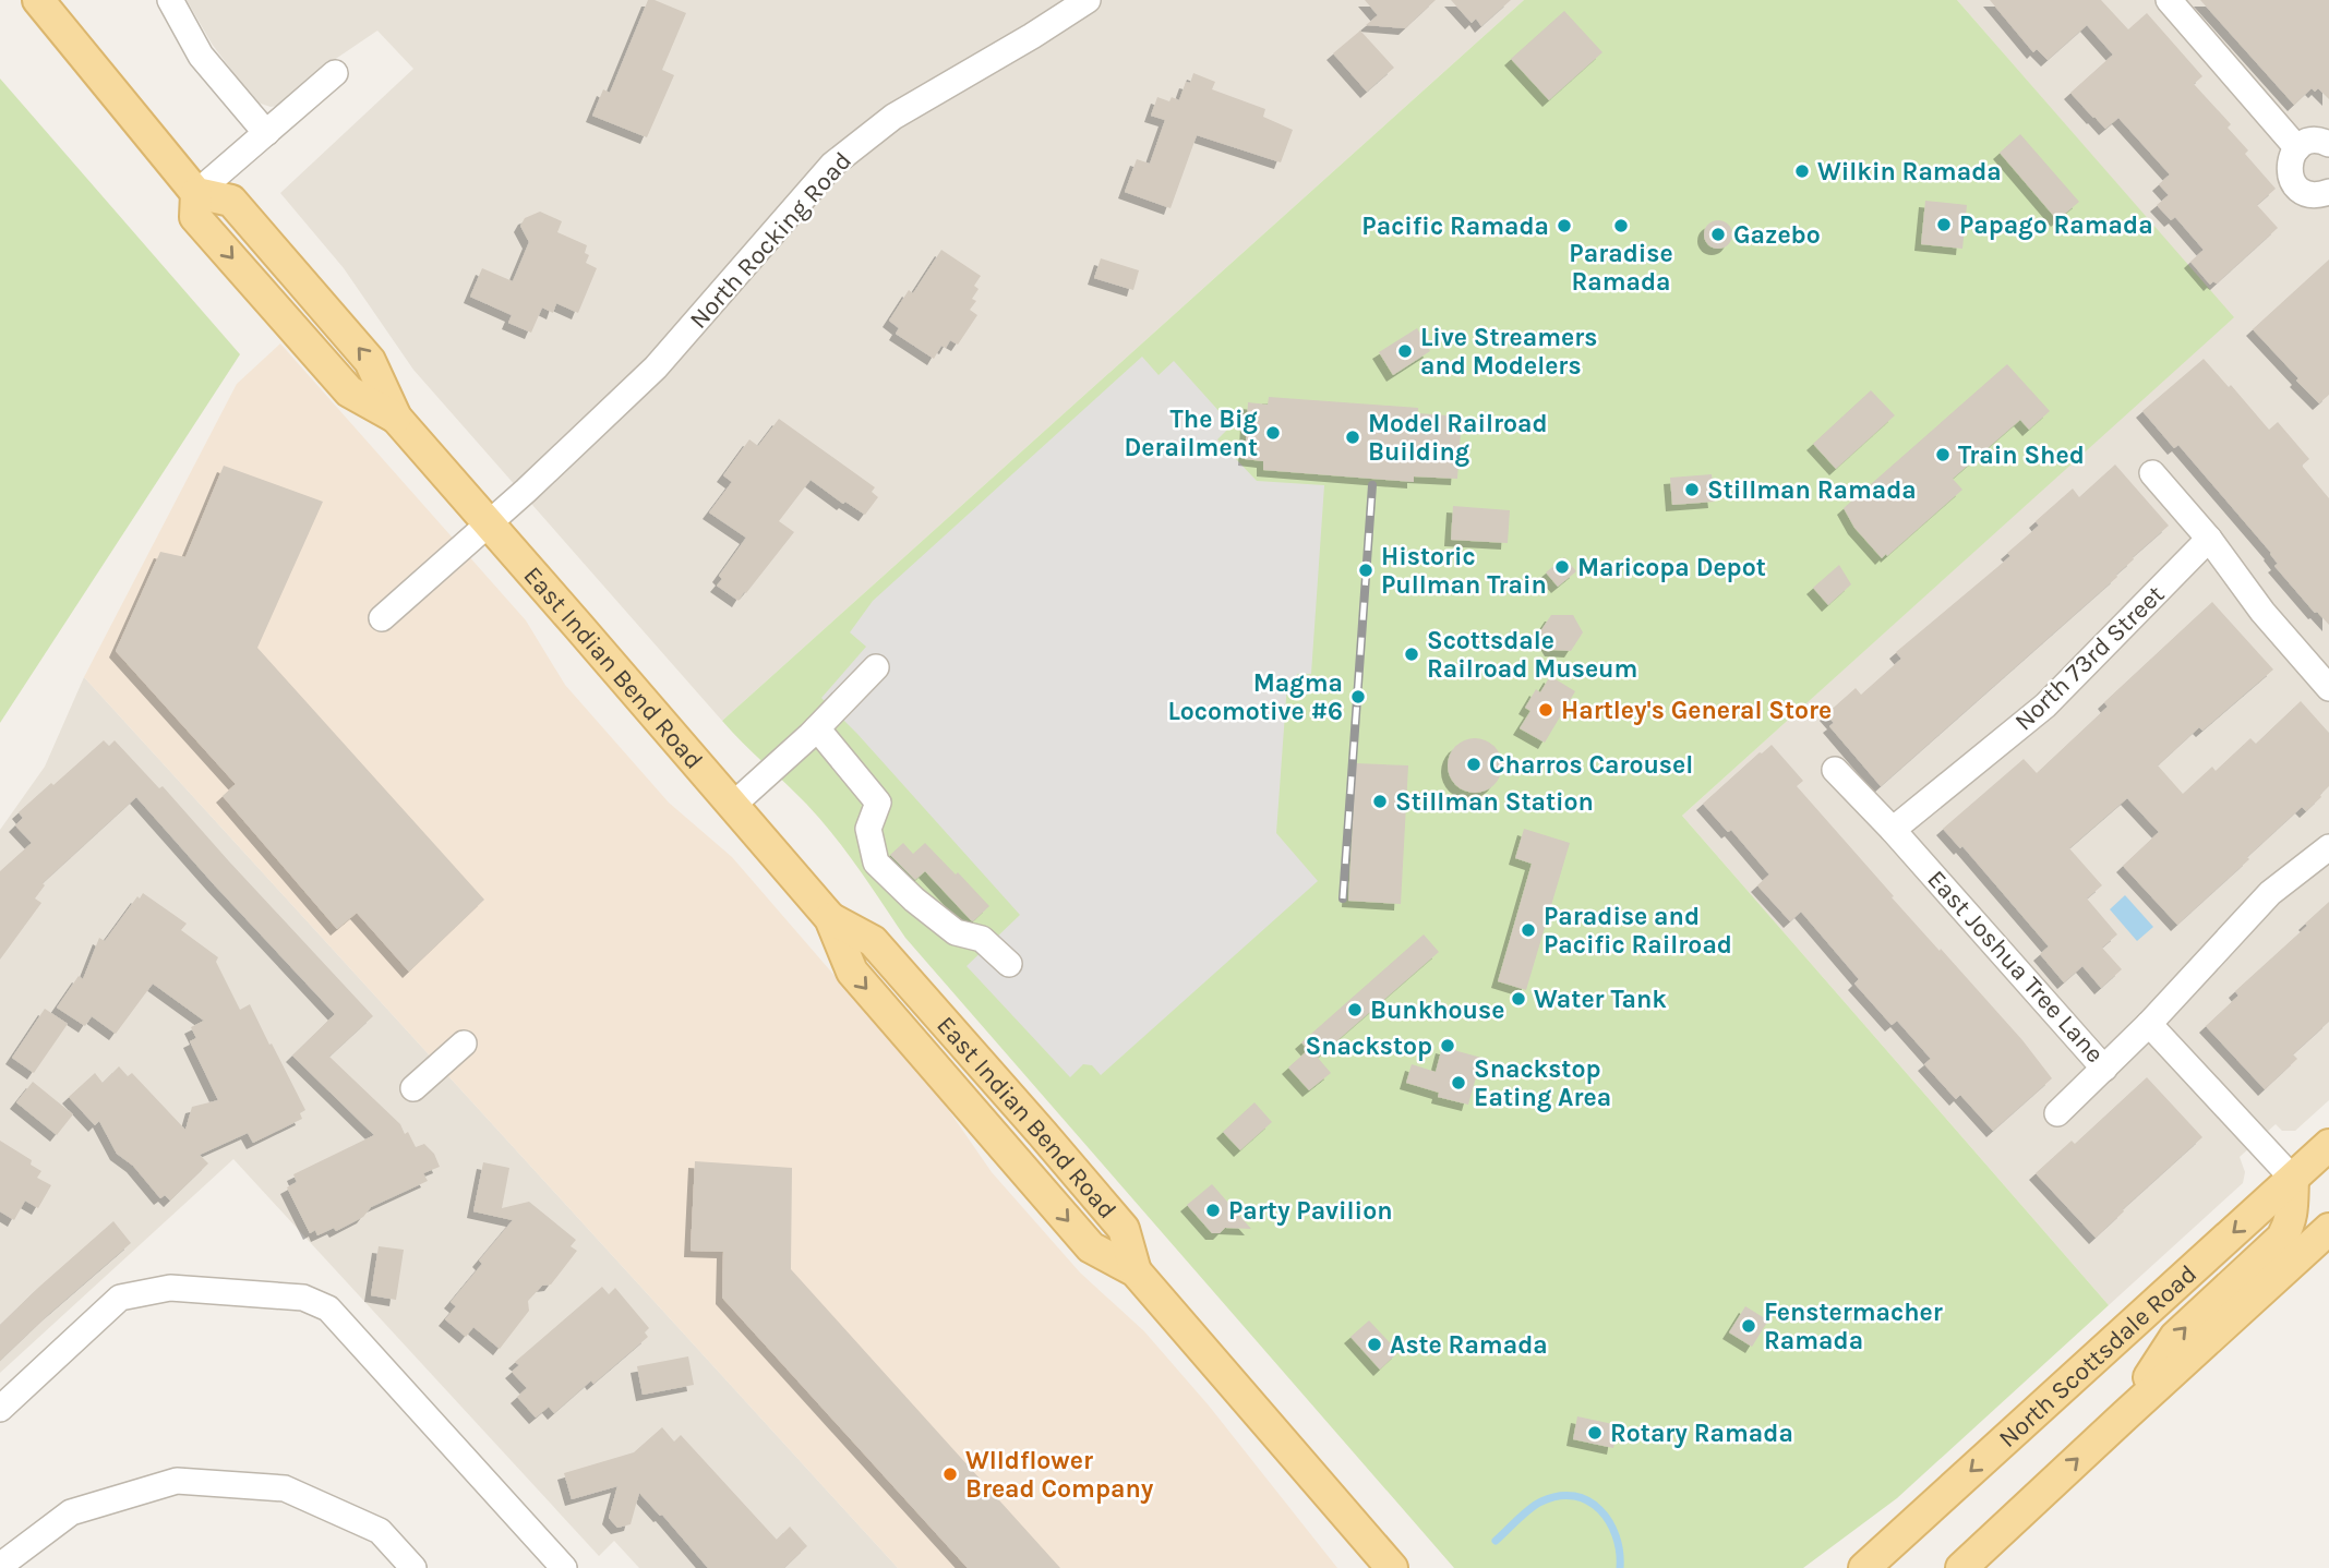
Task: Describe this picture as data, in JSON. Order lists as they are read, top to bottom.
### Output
{
  "streets": {
    "main road": ["East Indian Bend Road", "North Scottsdale Road"],
    "street": ["North Rocking Road", "North 73rd Street", "East Joshua Tree Lane"]
  },
  "crossings": [
    ["North Rocking Road", "East Indian Bend Road"],
    ["North 73rd Street", "East Joshua Tree Lane"]
  ],
  "places": [
    "Wilkin Ramada",
    "Papago Ramada",
    "Pacific Ramada",
    "Paradise Ramada",
    "Gazebo",
    "Live Streamers and Modelers",
    "The Big Derailment",
    "Model Railroad Building",
    "Train Shed",
    "Stillman Ramada",
    "Maricopa Depot",
    "Historic Pullman Train",
    "Scottsdale Railroad Museum",
    "Magma Locomotive #6",
    "Hartley's General Store",
    "Charros Carousel",
    "Stillman Station",
    "Paradise and Pacific Railroad",
    "Water Tank",
    "Bunkhouse",
    "Snackstop",
    "Snackstop Eating Area",
    "Party Pavilion",
    "Fenstermacher Ramada",
    "Aste Ramada",
    "Rotary Ramada",
    "WIldflower Bread Company"
  ]
}
